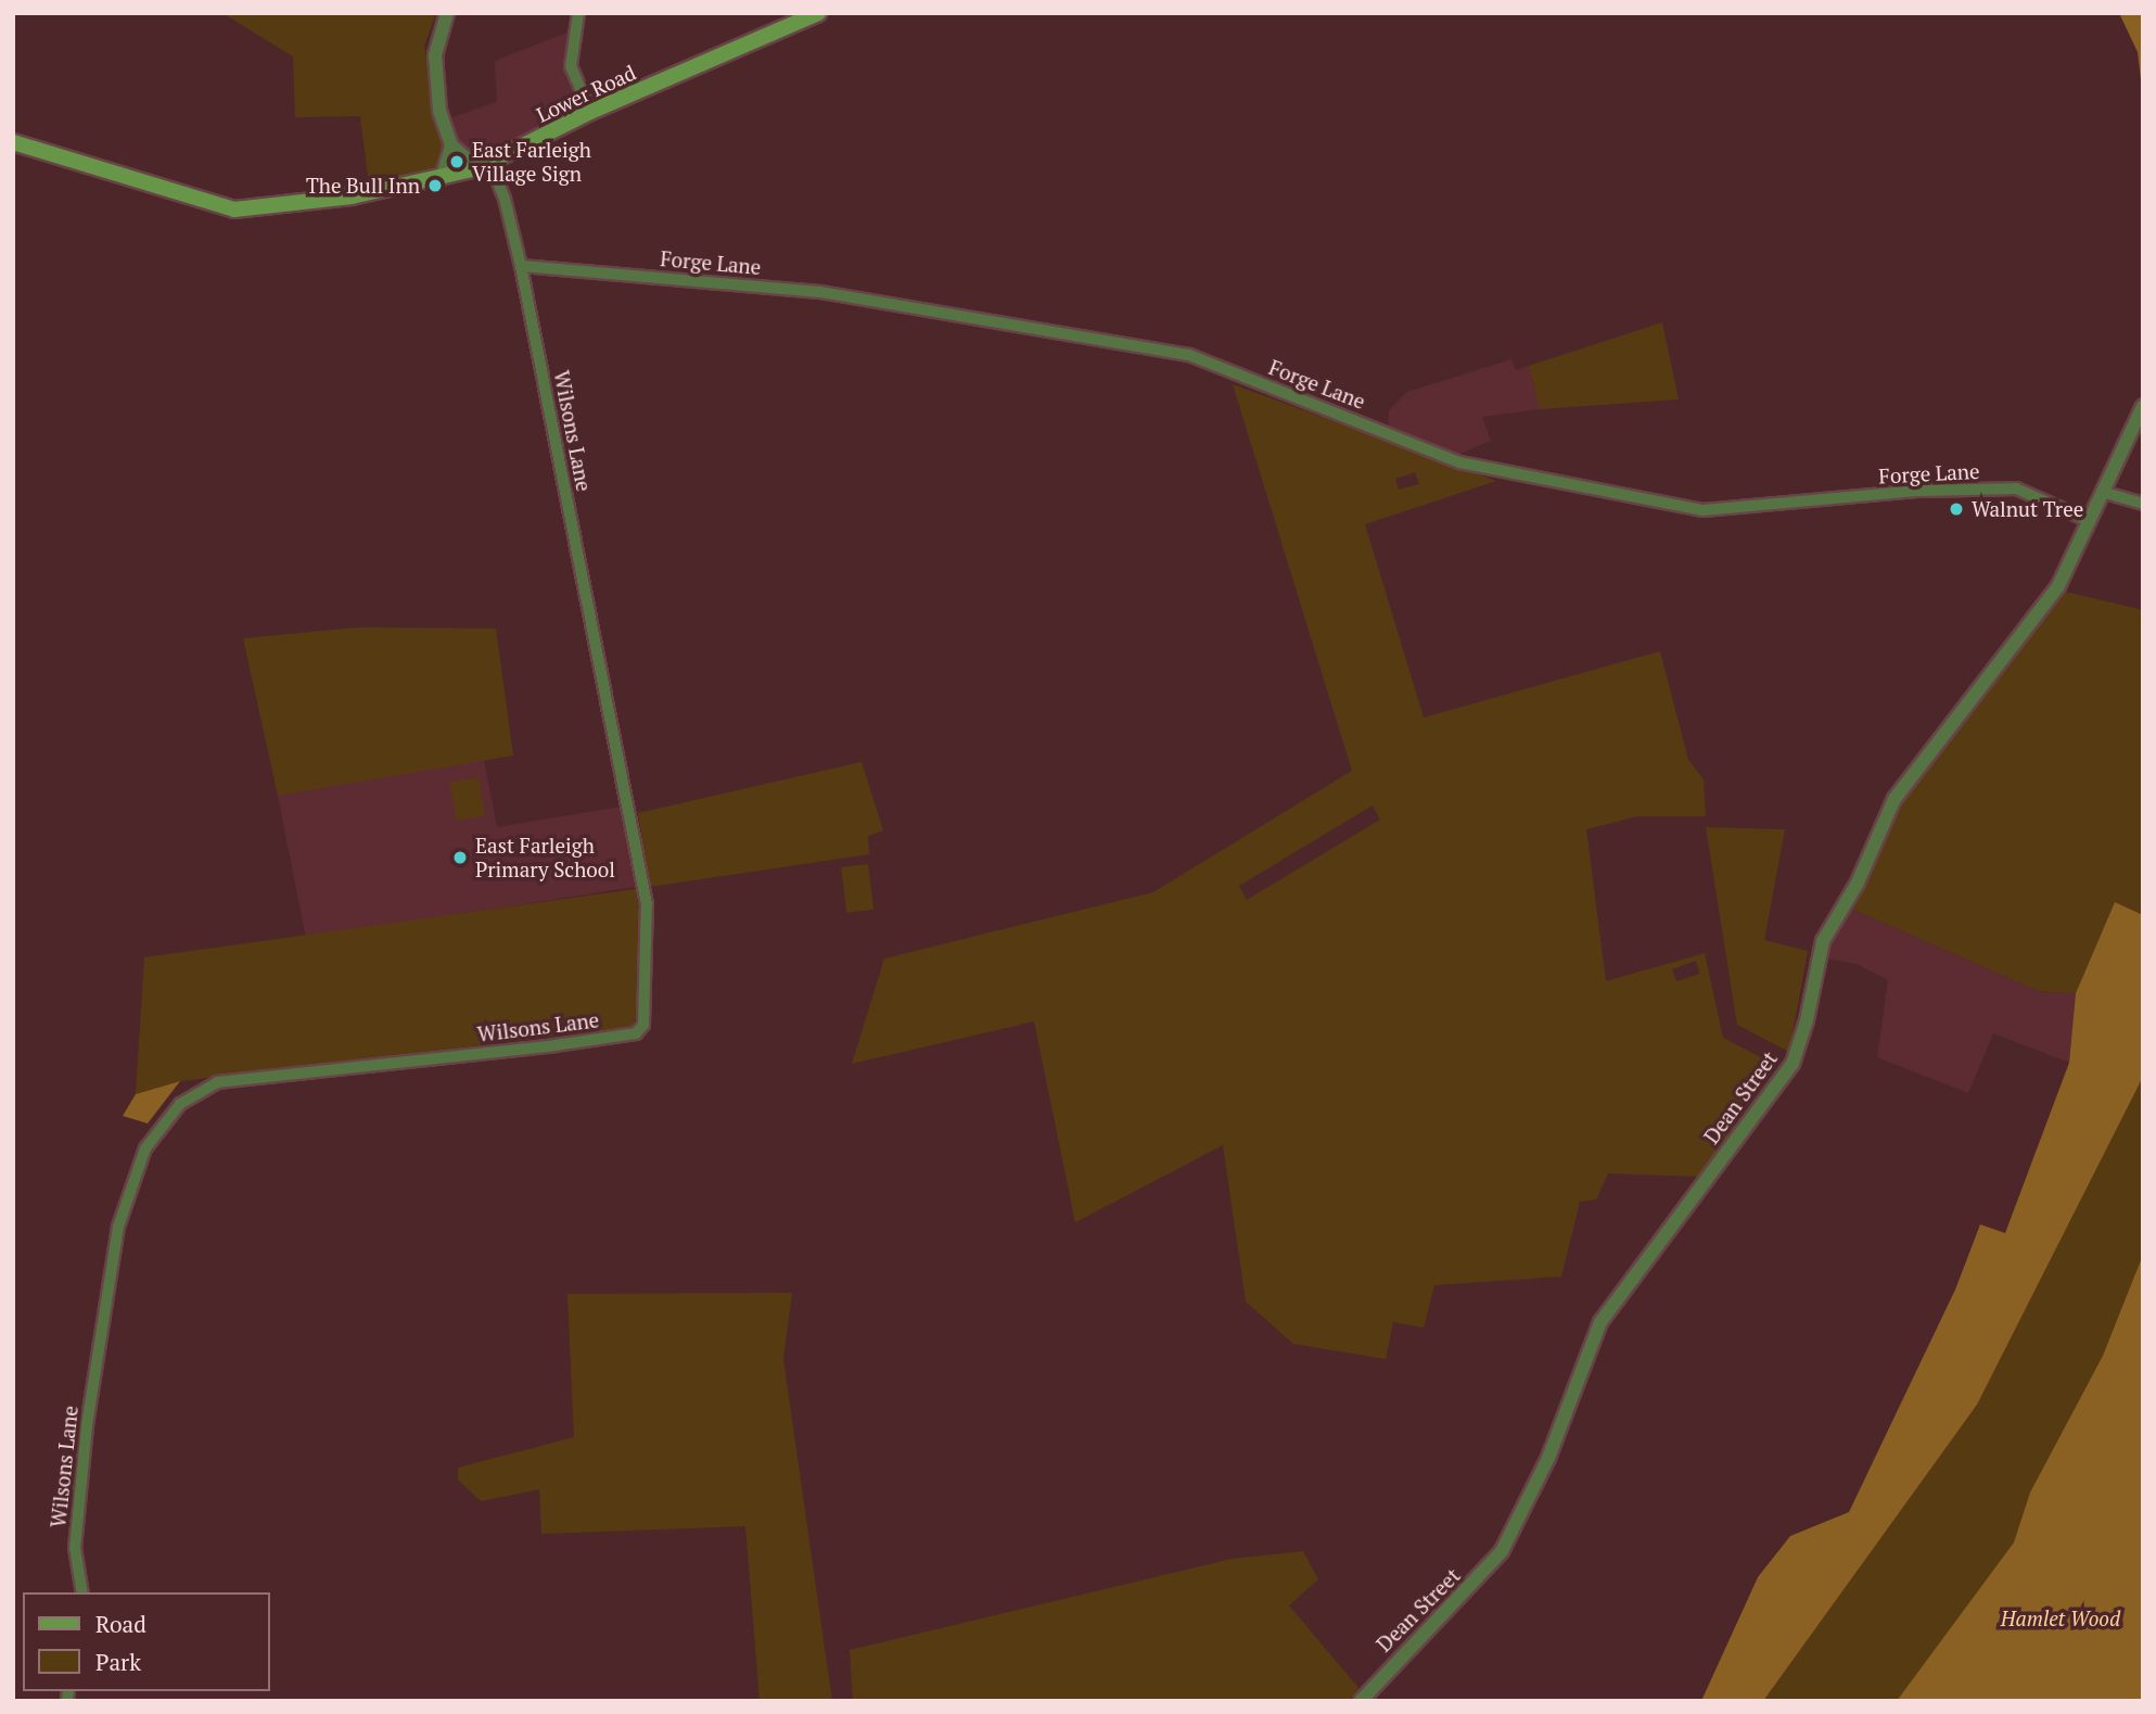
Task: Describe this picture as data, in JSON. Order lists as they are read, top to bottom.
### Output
{
  "streets": {
    "main road": ["Lower Road"],
    "street": ["Forge Lane", "Wilsons Lane", "Dean Street"]
  },
  "crossings": [
    ["Lower Road", "Wilsons Lane"],
    ["Forge Lane", "Wilsons Lane"],
    ["Forge Lane", "Dean Street"]
  ],
  "parks": ["Hamlet Wood"],
  "places": [
    "East Farleigh Village Sign",
    "The Bull Inn",
    "Walnut Tree",
    "East Farleigh Primary School"
  ],
  "legend": ["Road", "Park"]
}
